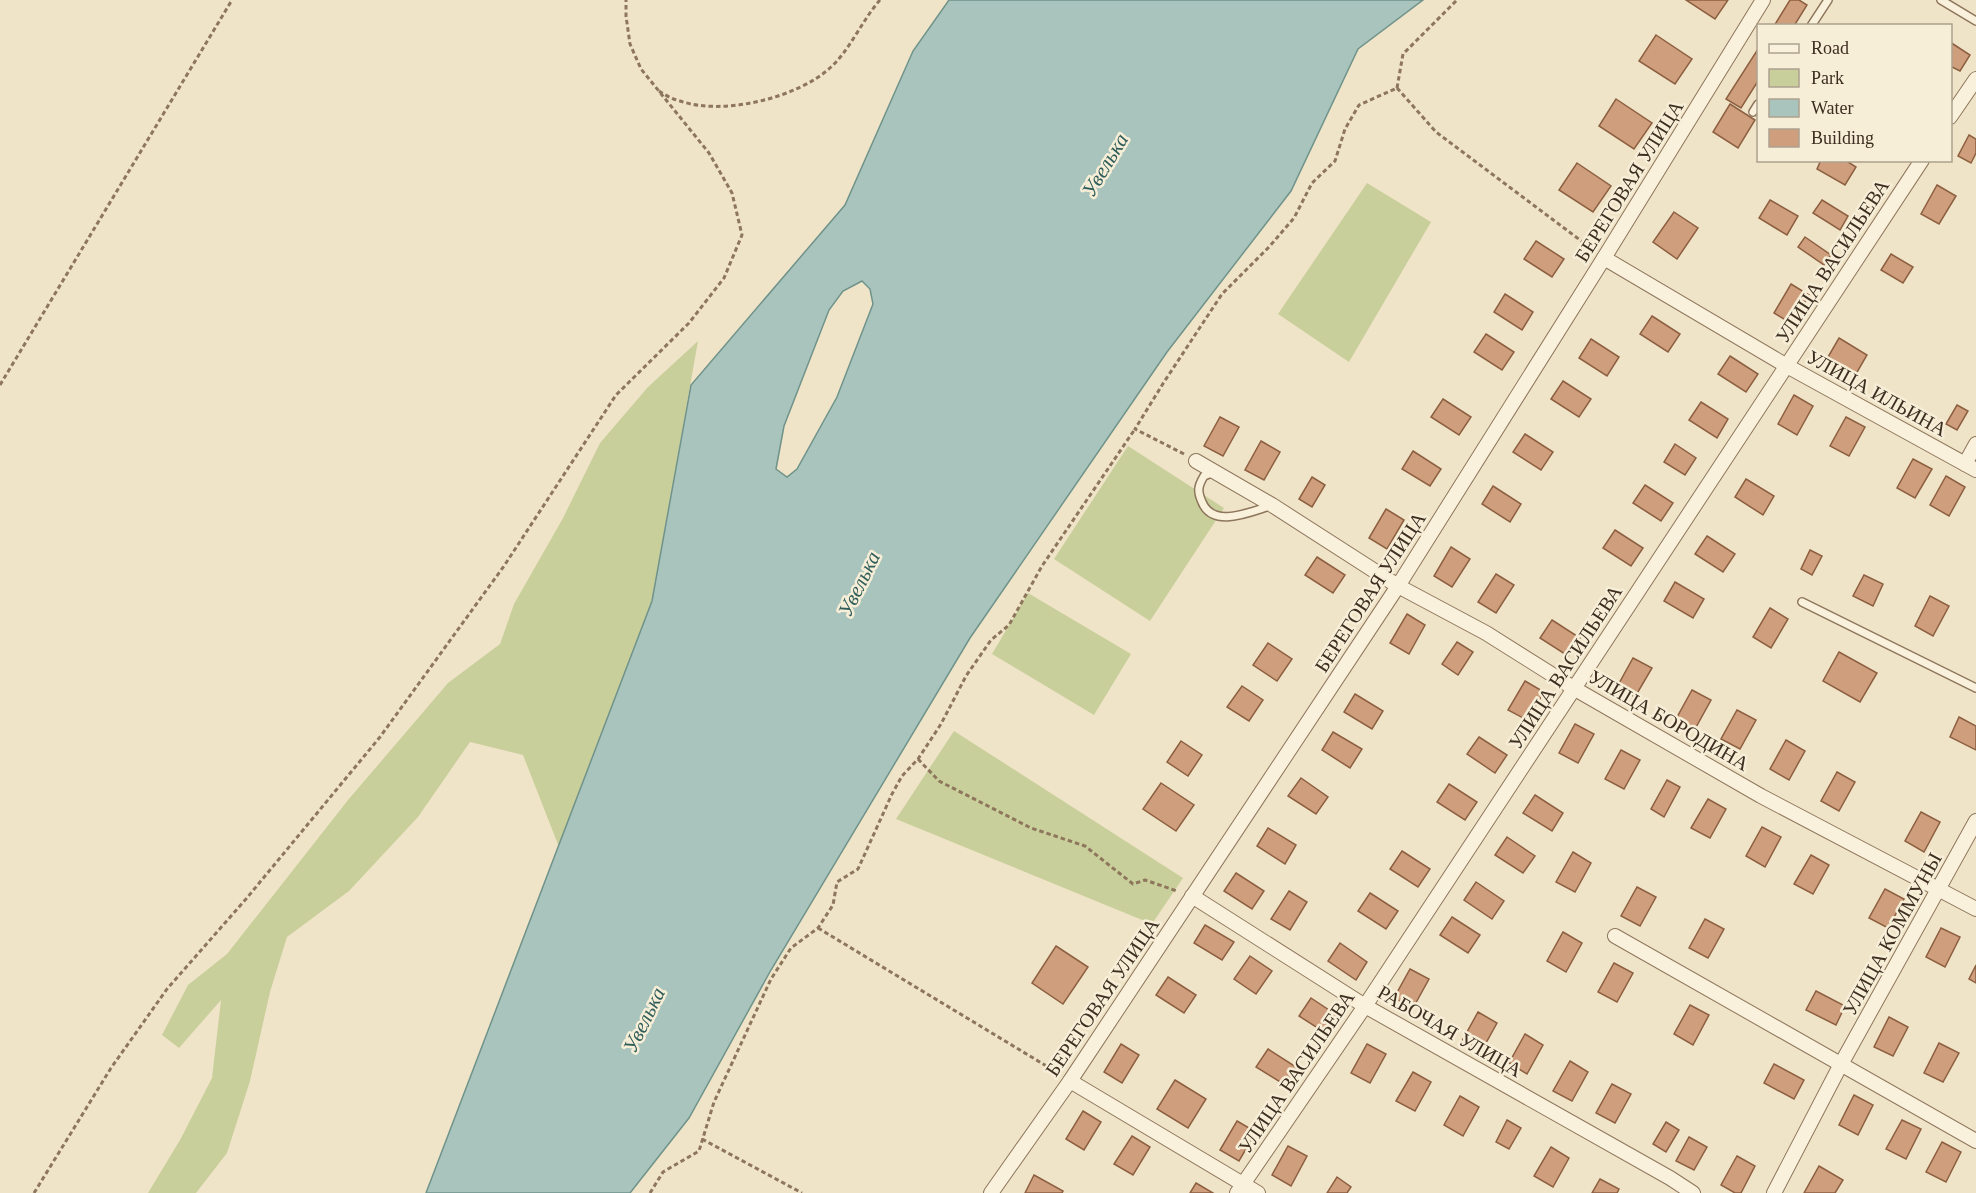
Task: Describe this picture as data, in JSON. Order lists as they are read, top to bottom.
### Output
{
  "streets": {
    "street": [
      "БЕРЕГОВАЯ УЛИЦА",
      "УЛИЦА ВАСИЛЬЕВА",
      "УЛИЦА ИЛЬИНА",
      "УЛИЦА БОРОДИНА",
      "УЛИЦА КОММУНЫ",
      "РАБОЧАЯ УЛИЦА"
    ]
  },
  "crossings": [
    ["БЕРЕГОВАЯ УЛИЦА", "УЛИЦА ИЛЬИНА"],
    ["БЕРЕГОВАЯ УЛИЦА", "УЛИЦА БОРОДИНА"],
    ["БЕРЕГОВАЯ УЛИЦА", "РАБОЧАЯ УЛИЦА"],
    ["УЛИЦА ВАСИЛЬЕВА", "УЛИЦА ИЛЬИНА"],
    ["УЛИЦА ВАСИЛЬЕВА", "УЛИЦА БОРОДИНА"],
    ["УЛИЦА ВАСИЛЬЕВА", "РАБОЧАЯ УЛИЦА"],
    ["УЛИЦА БОРОДИНА", "УЛИЦА КОММУНЫ"]
  ],
  "water": ["Увелька"],
  "legend": [
    "Road",
    "Park",
    "Water",
    "Building"
  ]
}
